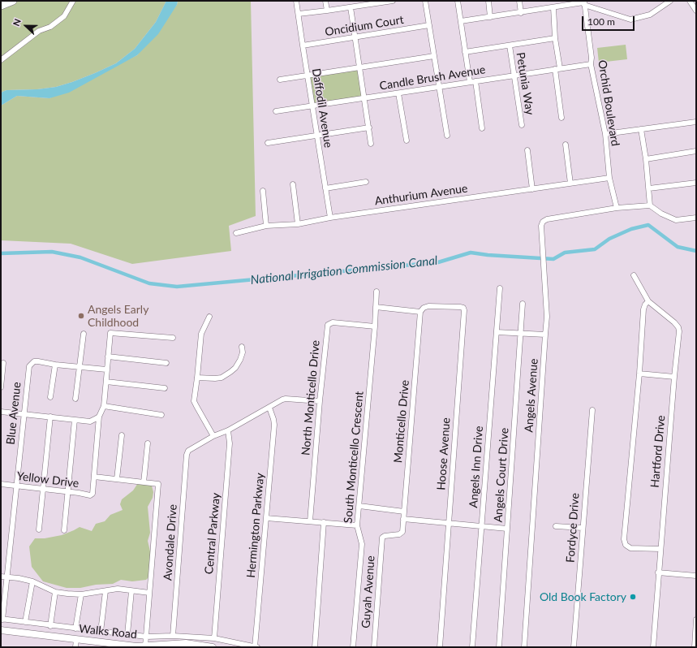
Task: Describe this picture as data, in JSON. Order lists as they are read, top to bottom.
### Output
{
  "streets": {
    "main road": ["Walks Road"],
    "street": [
      "Oncidium Court",
      "Candle Brush Avenue",
      "Petunia Way",
      "Orchid Boulevard",
      "Daffodil Avenue",
      "Anthurium Avenue",
      "Angels Avenue",
      "North Monticello Drive",
      "Blue Avenue",
      "Monticello Drive",
      "Hartford Drive",
      "Hoose Avenue",
      "South Monticello Crescent",
      "Angels Inn Drive",
      "Angels Court Drive",
      "Yellow Drive",
      "Hermington Parkway",
      "Fordyce Drive",
      "Central Parkway",
      "Avondale Drive",
      "Guyah Avenue"
    ]
  },
  "crossings": [
    ["Oncidium Court", "Daffodil Avenue"],
    ["Candle Brush Avenue", "Petunia Way"],
    ["Candle Brush Avenue", "Orchid Boulevard"],
    ["Candle Brush Avenue", "Daffodil Avenue"],
    ["Orchid Boulevard", "Anthurium Avenue"],
    ["Orchid Boulevard", "Angels Avenue"],
    ["Daffodil Avenue", "Anthurium Avenue"],
    ["North Monticello Drive", "South Monticello Crescent"],
    ["Blue Avenue", "Yellow Drive"],
    ["Monticello Drive", "Hoose Avenue"],
    ["Monticello Drive", "Guyah Avenue"]
  ],
  "water": ["National Irrigation Commission Canal"],
  "places": ["Angels Early Childhood", "Old Book Factory"],
  "scale_bar": "100 m",
  "north": "left"
}
